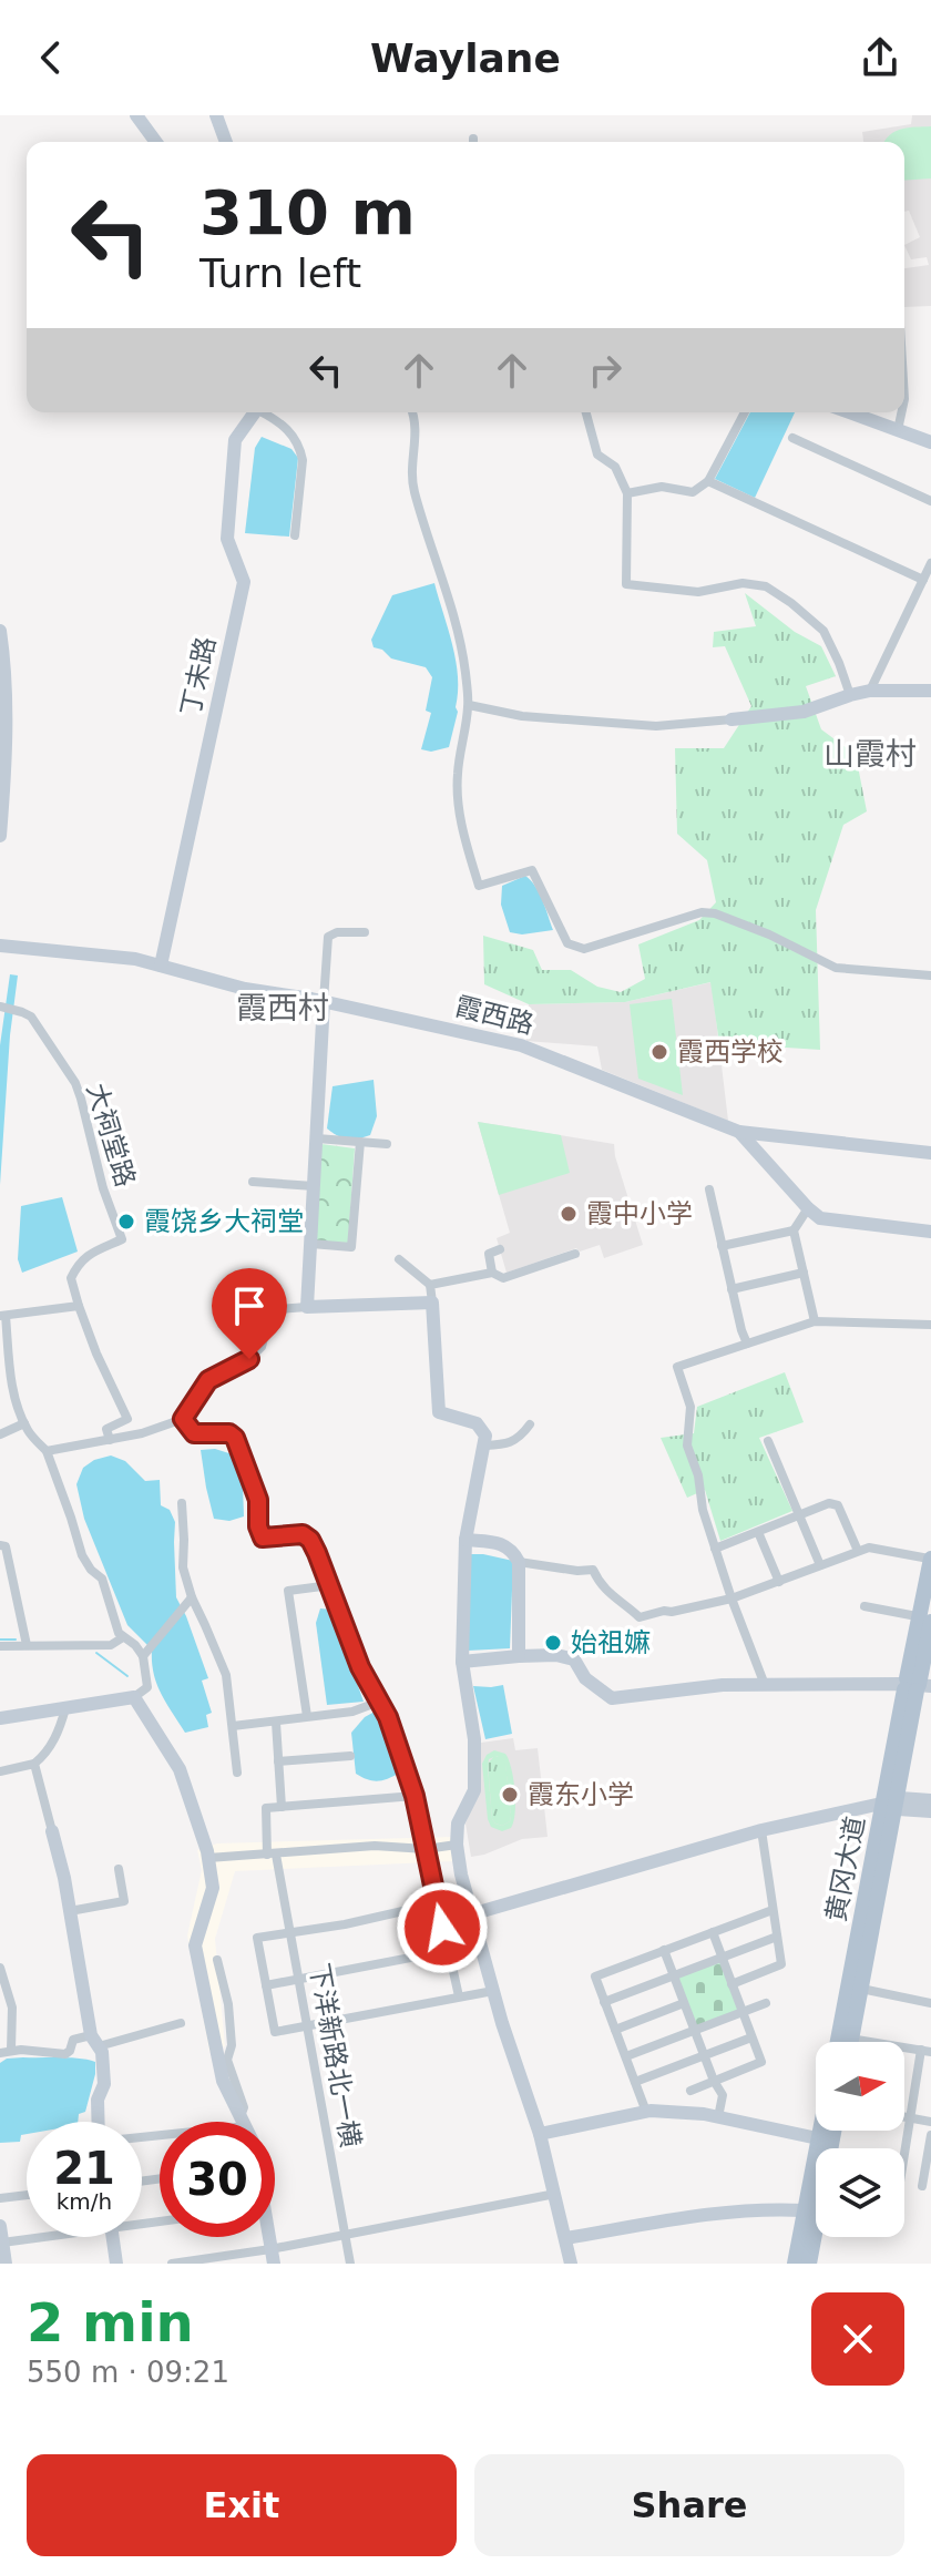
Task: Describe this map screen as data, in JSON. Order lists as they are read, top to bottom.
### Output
{
  "streets": {
    "main road": ["黄冈大道"],
    "street": [
      "丁未路",
      "霞西路",
      "大祠堂路",
      "下洋新路北一横"
    ]
  },
  "crossings": [
    ["丁未路", "霞西路"]
  ],
  "districts": ["山霞村", "霞西村"],
  "places": [
    "霞西学校",
    "霞中小学",
    "霞饶乡大祠堂",
    "始祖嫲",
    "霞东小学"
  ],
  "north": "right",
  "page": {
    "header": "Waylane",
    "turn": ["310 m", "Turn left"],
    "speed": "21 km/h",
    "limit": "30",
    "heading": ["2 min", "550 m · 09:21"],
    "buttons": ["Exit", "Share"]
  }
}
